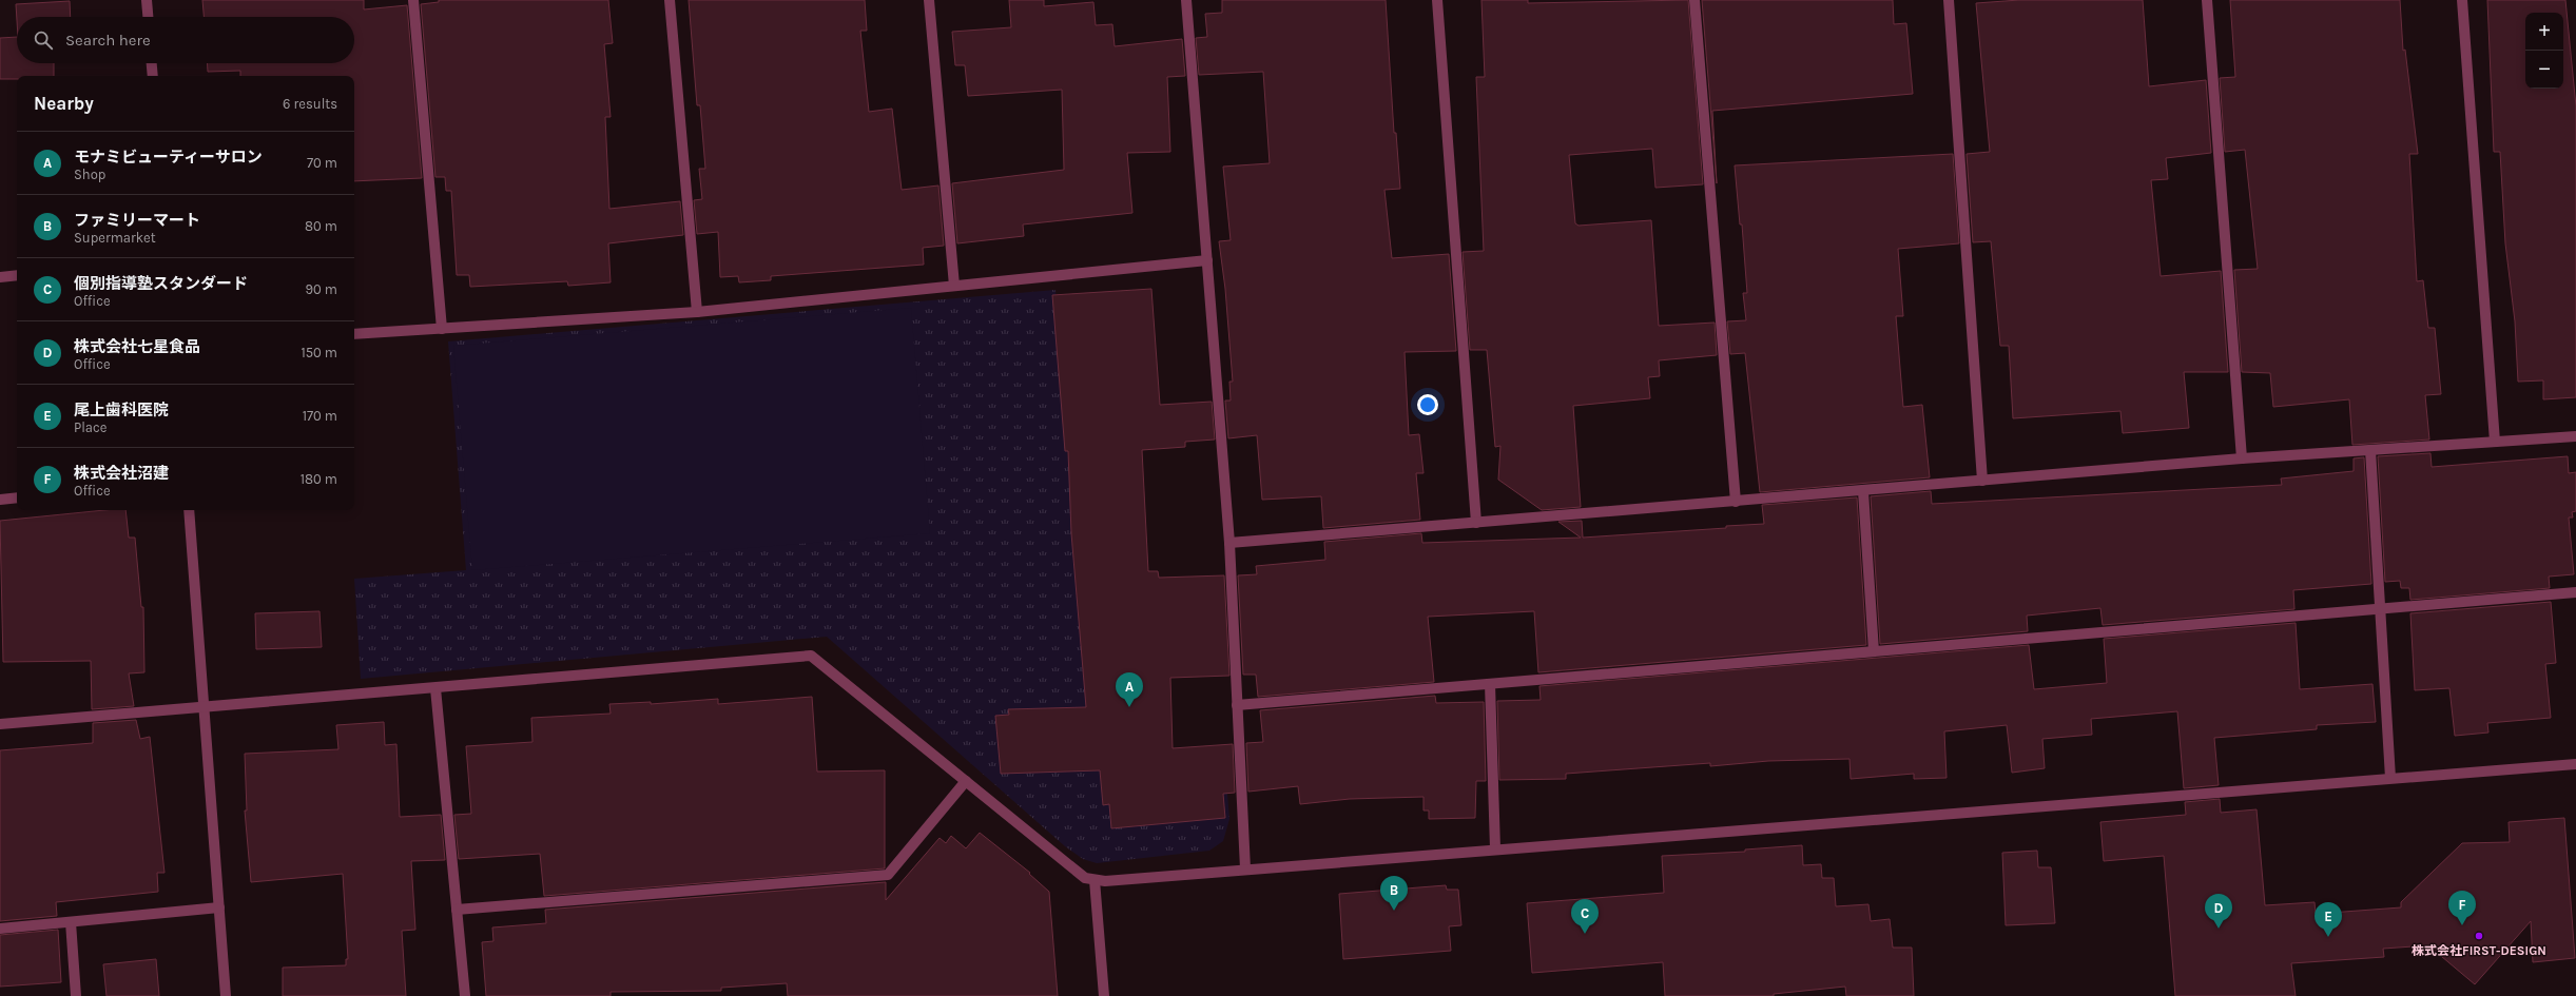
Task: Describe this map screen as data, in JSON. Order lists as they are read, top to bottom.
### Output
{
  "places": ["株式会社FIRST-DESIGN"],
  "page": {
    "map_buttons": ["+", "−"],
    "search": "Search here",
    "heading": ["Nearby", "6 results"],
    "list": [
      {
        "mark": "A",
        "name": "モナミビューティーサロン",
        "note": "Shop",
        "value": "70 m"
      },
      {
        "mark": "B",
        "name": "ファミリーマート",
        "note": "Supermarket",
        "value": "80 m"
      },
      {
        "mark": "C",
        "name": "個別指導塾スタンダード",
        "note": "Office",
        "value": "90 m"
      },
      {
        "mark": "D",
        "name": "株式会社七星食品",
        "note": "Office",
        "value": "150 m"
      },
      {
        "mark": "E",
        "name": "尾上歯科医院",
        "note": "Place",
        "value": "170 m"
      },
      {
        "mark": "F",
        "name": "株式会社沼建",
        "note": "Office",
        "value": "180 m"
      }
    ],
    "pins": [
      "A",
      "B",
      "F",
      "D",
      "C",
      "E"
    ]
  }
}
